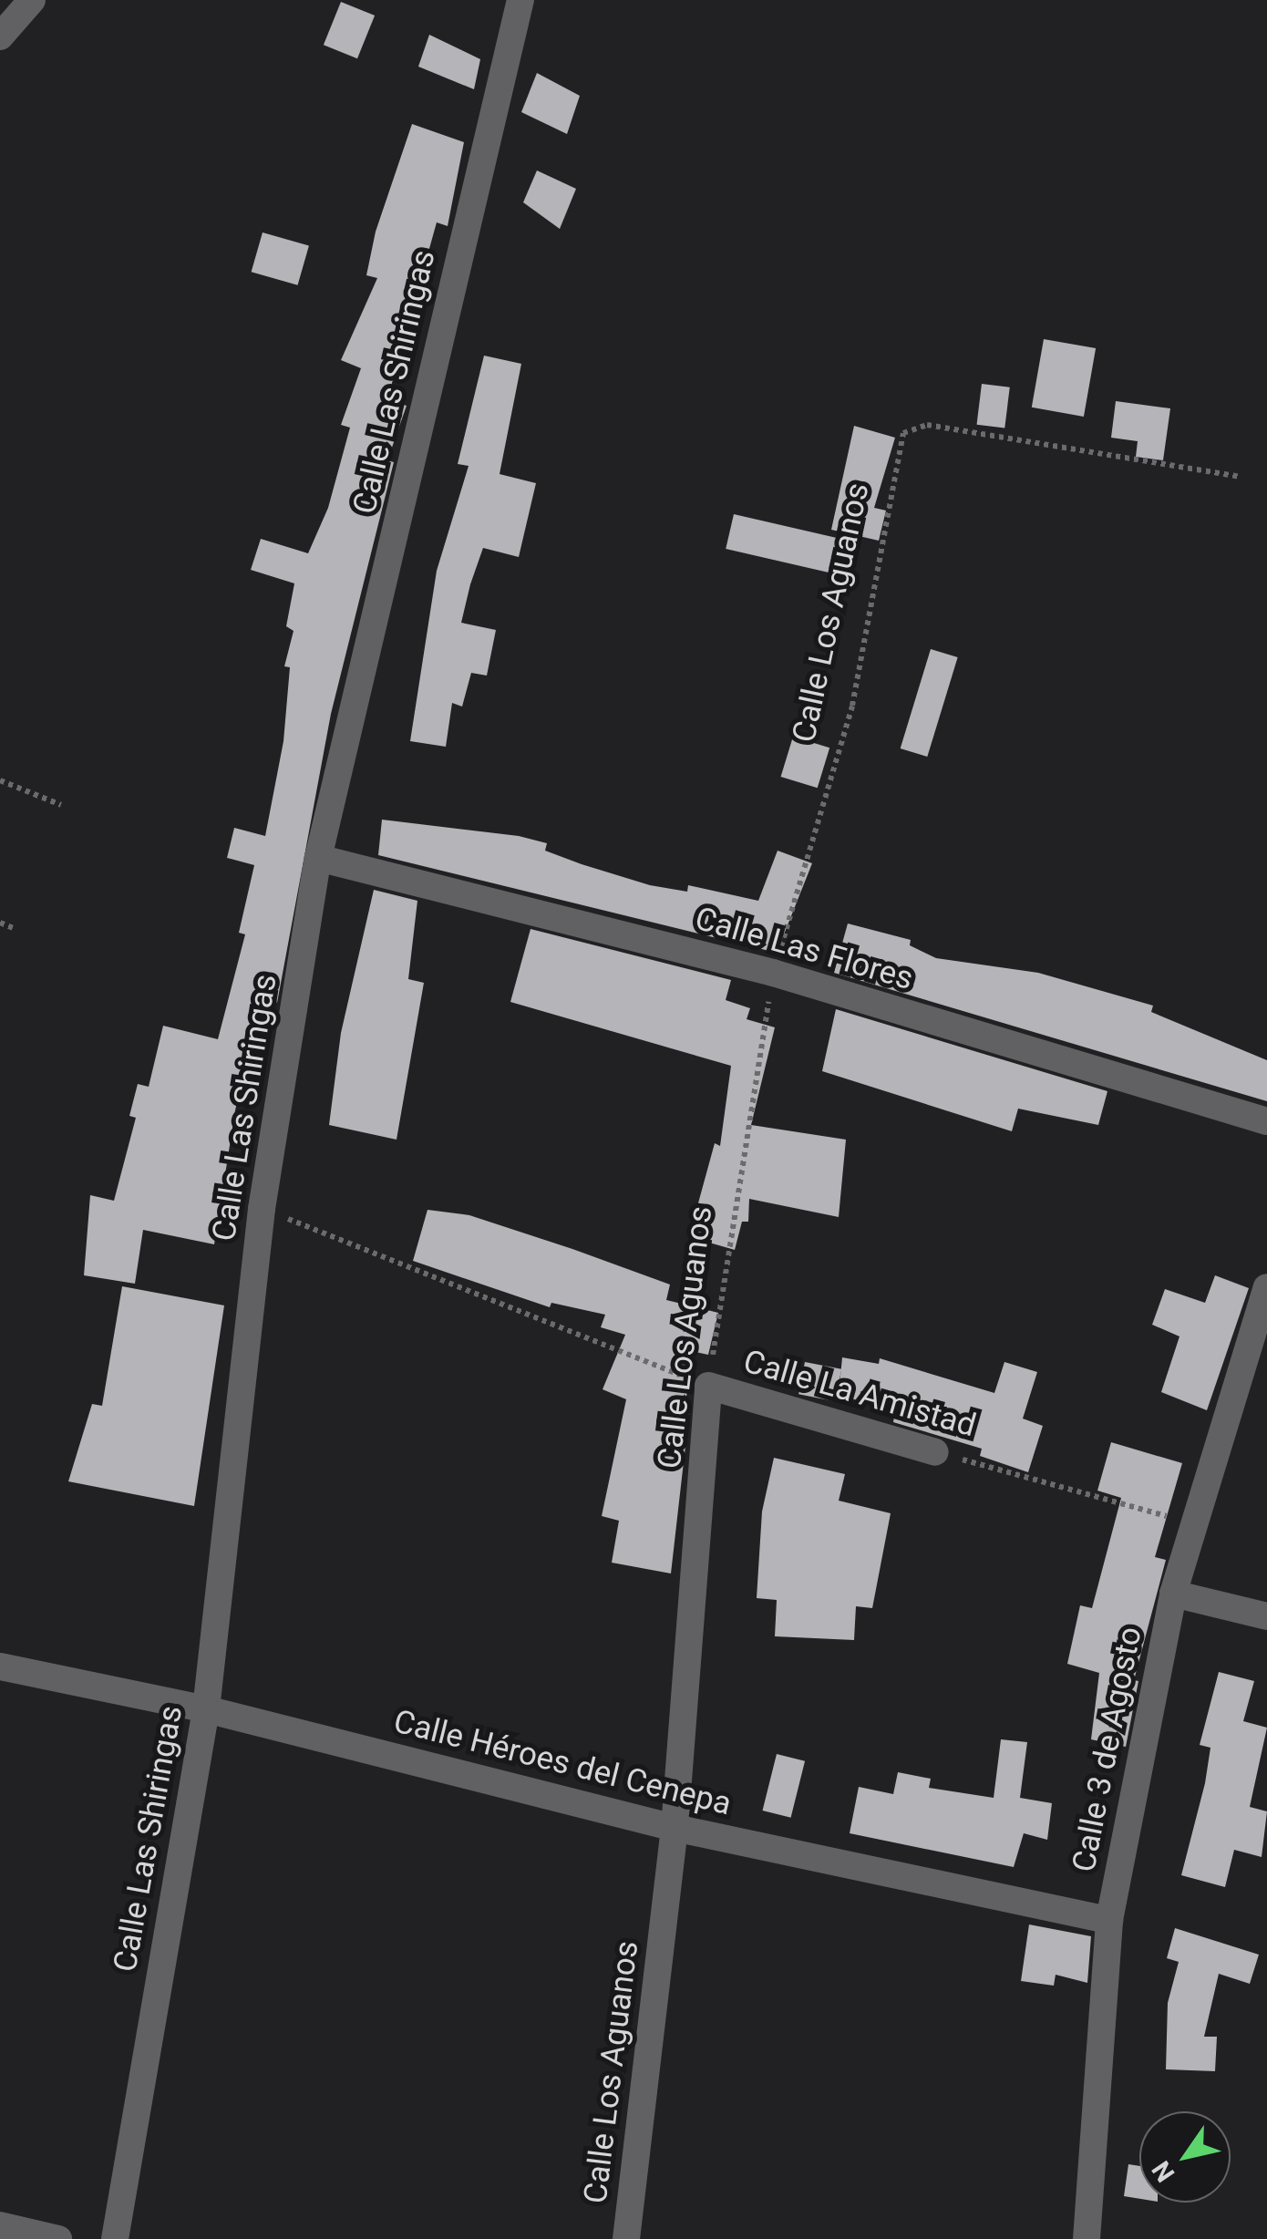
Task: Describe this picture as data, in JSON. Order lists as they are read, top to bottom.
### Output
{
  "streets": {
    "street": [
      "Calle Las Shiringas",
      "Calle Los Aguanos",
      "Calle Las Flores",
      "Calle La Amistad",
      "Calle 3 de Agosto",
      "Calle Héroes del Cenepa"
    ]
  },
  "crossings": [
    ["Calle Las Shiringas", "Calle Las Flores"],
    ["Calle Las Shiringas", "Calle La Amistad"],
    ["Calle Las Shiringas", "Calle Héroes del Cenepa"],
    ["Calle Los Aguanos", "Calle Las Flores"],
    ["Calle Los Aguanos", "Calle La Amistad"],
    ["Calle Los Aguanos", "Calle Héroes del Cenepa"],
    ["Calle La Amistad", "Calle 3 de Agosto"],
    ["Calle 3 de Agosto", "Calle Héroes del Cenepa"]
  ],
  "north": "bottom left"
}
